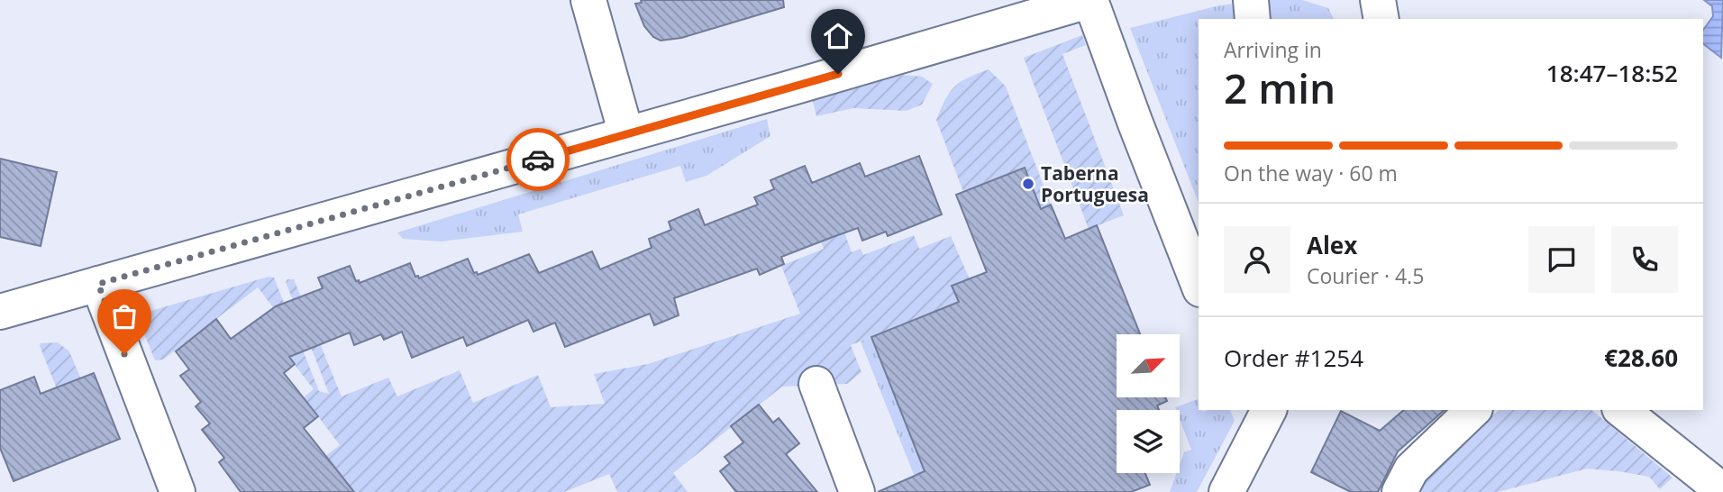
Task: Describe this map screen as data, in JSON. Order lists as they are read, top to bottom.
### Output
{
  "places": ["Taberna Portuguesa"],
  "north": "top right",
  "page": {
    "heading": ["2 min", "Arriving in", "18:47–18:52"],
    "panel": [
      "Alex",
      "Courier · 4.5",
      "Order #1254",
      "€28.60"
    ],
    "bar": "On the way · 60 m"
  }
}
